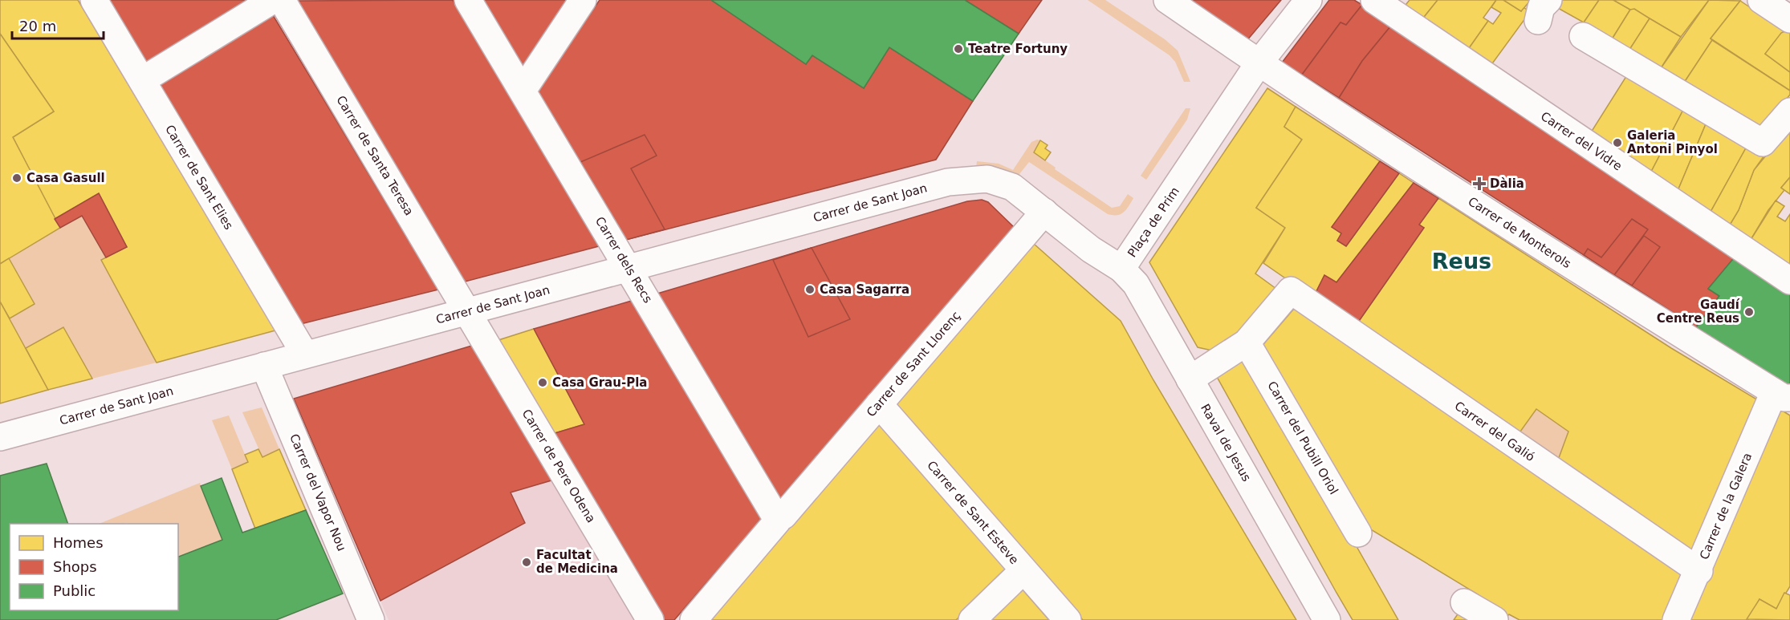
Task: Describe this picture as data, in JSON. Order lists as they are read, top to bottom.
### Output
{
  "streets": {
    "street": [
      "Carrer del Vidre",
      "Carrer de Santa Teresa",
      "Carrer de Sant Elies",
      "Carrer de Sant Joan",
      "Plaça de Prim",
      "Carrer de Monterols",
      "Carrer dels Recs",
      "Carrer de Sant Llorenç",
      "Carrer del Galió",
      "Carrer del Pubill Oriol",
      "Raval de Jesus",
      "Carrer de Pere Odena",
      "Carrer del Vapor Nou",
      "Carrer de la Galera",
      "Carrer de Sant Esteve"
    ]
  },
  "crossings": [
    ["Carrer de Santa Teresa", "Carrer de Sant Joan"],
    ["Carrer de Santa Teresa", "Carrer de Pere Odena"],
    ["Carrer de Sant Elies", "Carrer de Sant Joan"],
    ["Carrer de Sant Joan", "Plaça de Prim"],
    ["Carrer de Sant Joan", "Carrer dels Recs"],
    ["Carrer de Sant Joan", "Carrer de Pere Odena"],
    ["Carrer de Sant Joan", "Carrer del Vapor Nou"],
    ["Plaça de Prim", "Carrer de Monterols"],
    ["Plaça de Prim", "Carrer de Sant Llorenç"],
    ["Plaça de Prim", "Raval de Jesus"],
    ["Carrer de Monterols", "Carrer de la Galera"],
    ["Carrer dels Recs", "Carrer de Sant Llorenç"],
    ["Carrer de Sant Llorenç", "Carrer de Sant Esteve"],
    ["Carrer del Galió", "Carrer del Pubill Oriol"],
    ["Carrer del Galió", "Carrer de la Galera"]
  ],
  "districts": ["Reus"],
  "places": {
    "other": [
      "Teatre Fortuny",
      "Galeria Antoni Pinyol",
      "Casa Gasull",
      "Casa Sagarra",
      "Gaudí Centre Reus",
      "Casa Grau-Pla",
      "Facultat de Medicina"
    ],
    "health": ["Dàlia"]
  },
  "legend": ["Homes", "Shops", "Public"],
  "scale_bar": "20 m"
}
